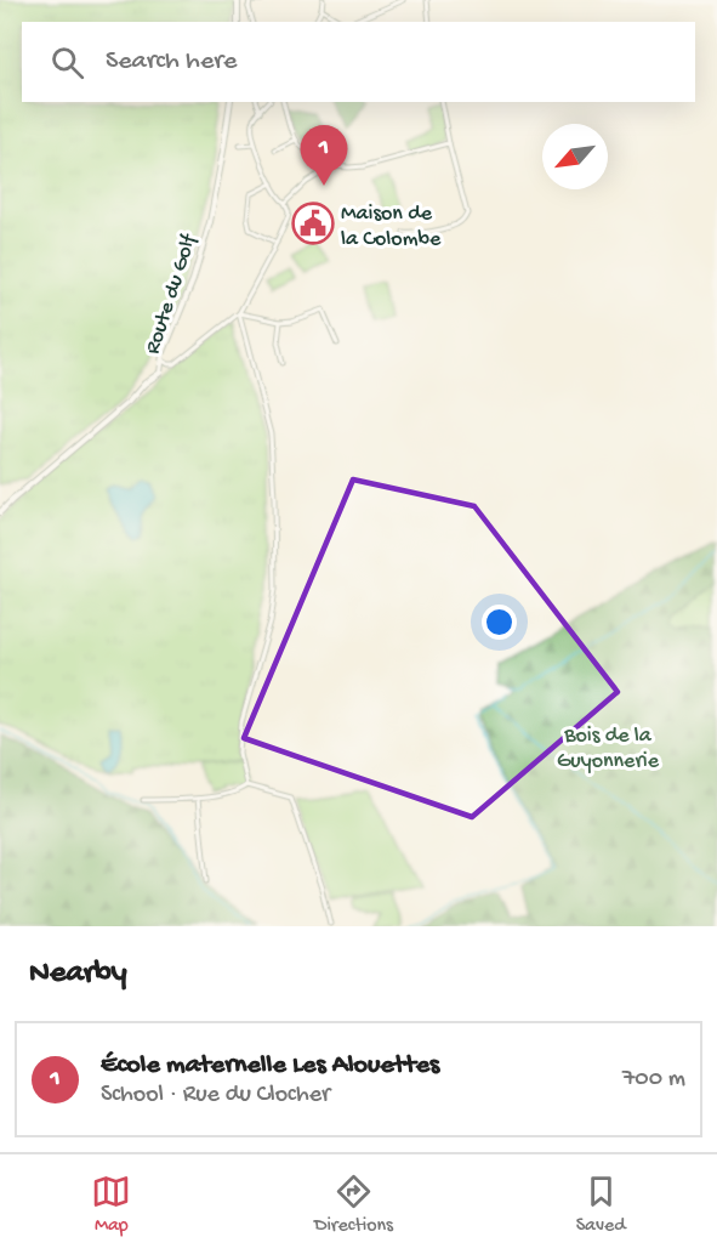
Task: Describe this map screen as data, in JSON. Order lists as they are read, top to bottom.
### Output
{
  "streets": {
    "street": ["Route du Golf"]
  },
  "parks": ["Bois de la Guyonnerie"],
  "places": {
    "public building": ["Maison de la Colombe"]
  },
  "north": "bottom left",
  "page": {
    "search": "Search here",
    "pins": "1",
    "heading": "Nearby",
    "list": [
      {
        "mark": "1",
        "name": "École maternelle Les Alouettes",
        "note": "School · Rue du Clocher",
        "value": "700 m"
      }
    ],
    "nav": ["Map", "Directions", "Saved"]
  }
}
